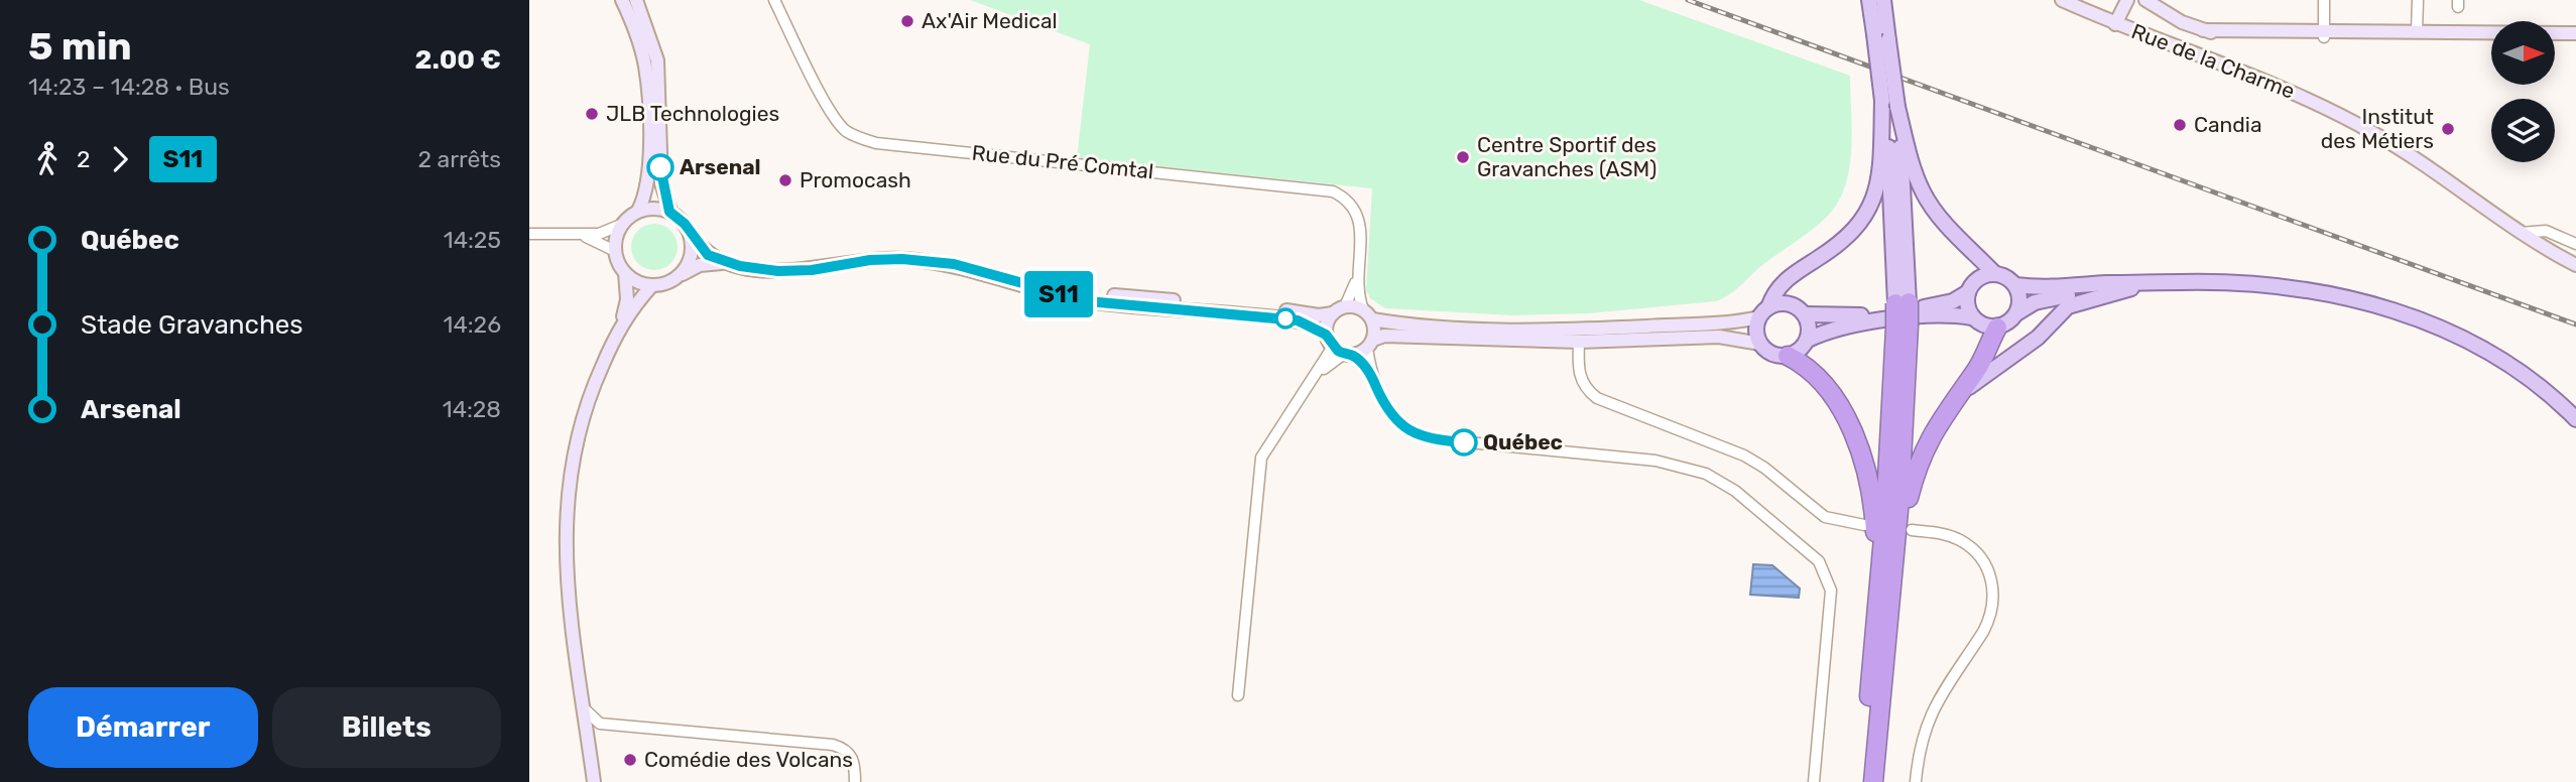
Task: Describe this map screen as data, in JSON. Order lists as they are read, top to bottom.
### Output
{
  "streets": {
    "main road": ["Rue de la Charme"],
    "street": ["Rue du Pré Comtal"]
  },
  "places": [
    "Ax'Air Medical",
    "JLB Technologies",
    "Candia",
    "Institut des Métiers",
    "Centre Sportif des Gravanches (ASM)",
    "Arsenal",
    "Promocash",
    "Québec",
    "Comédie des Volcans"
  ],
  "lines": ["bus line S11"],
  "north": "right",
  "page": {
    "heading": ["5 min", "14:23 – 14:28 · Bus", "2.00 €"],
    "on_map": "S11",
    "legs": ["2", "S11", "2 arrêts"],
    "list": [
      {
        "name": "Québec",
        "value": "14:25"
      },
      {
        "name": "Stade Gravanches",
        "value": "14:26"
      },
      {
        "name": "Arsenal",
        "value": "14:28"
      }
    ],
    "buttons": ["Démarrer", "Billets"]
  }
}
